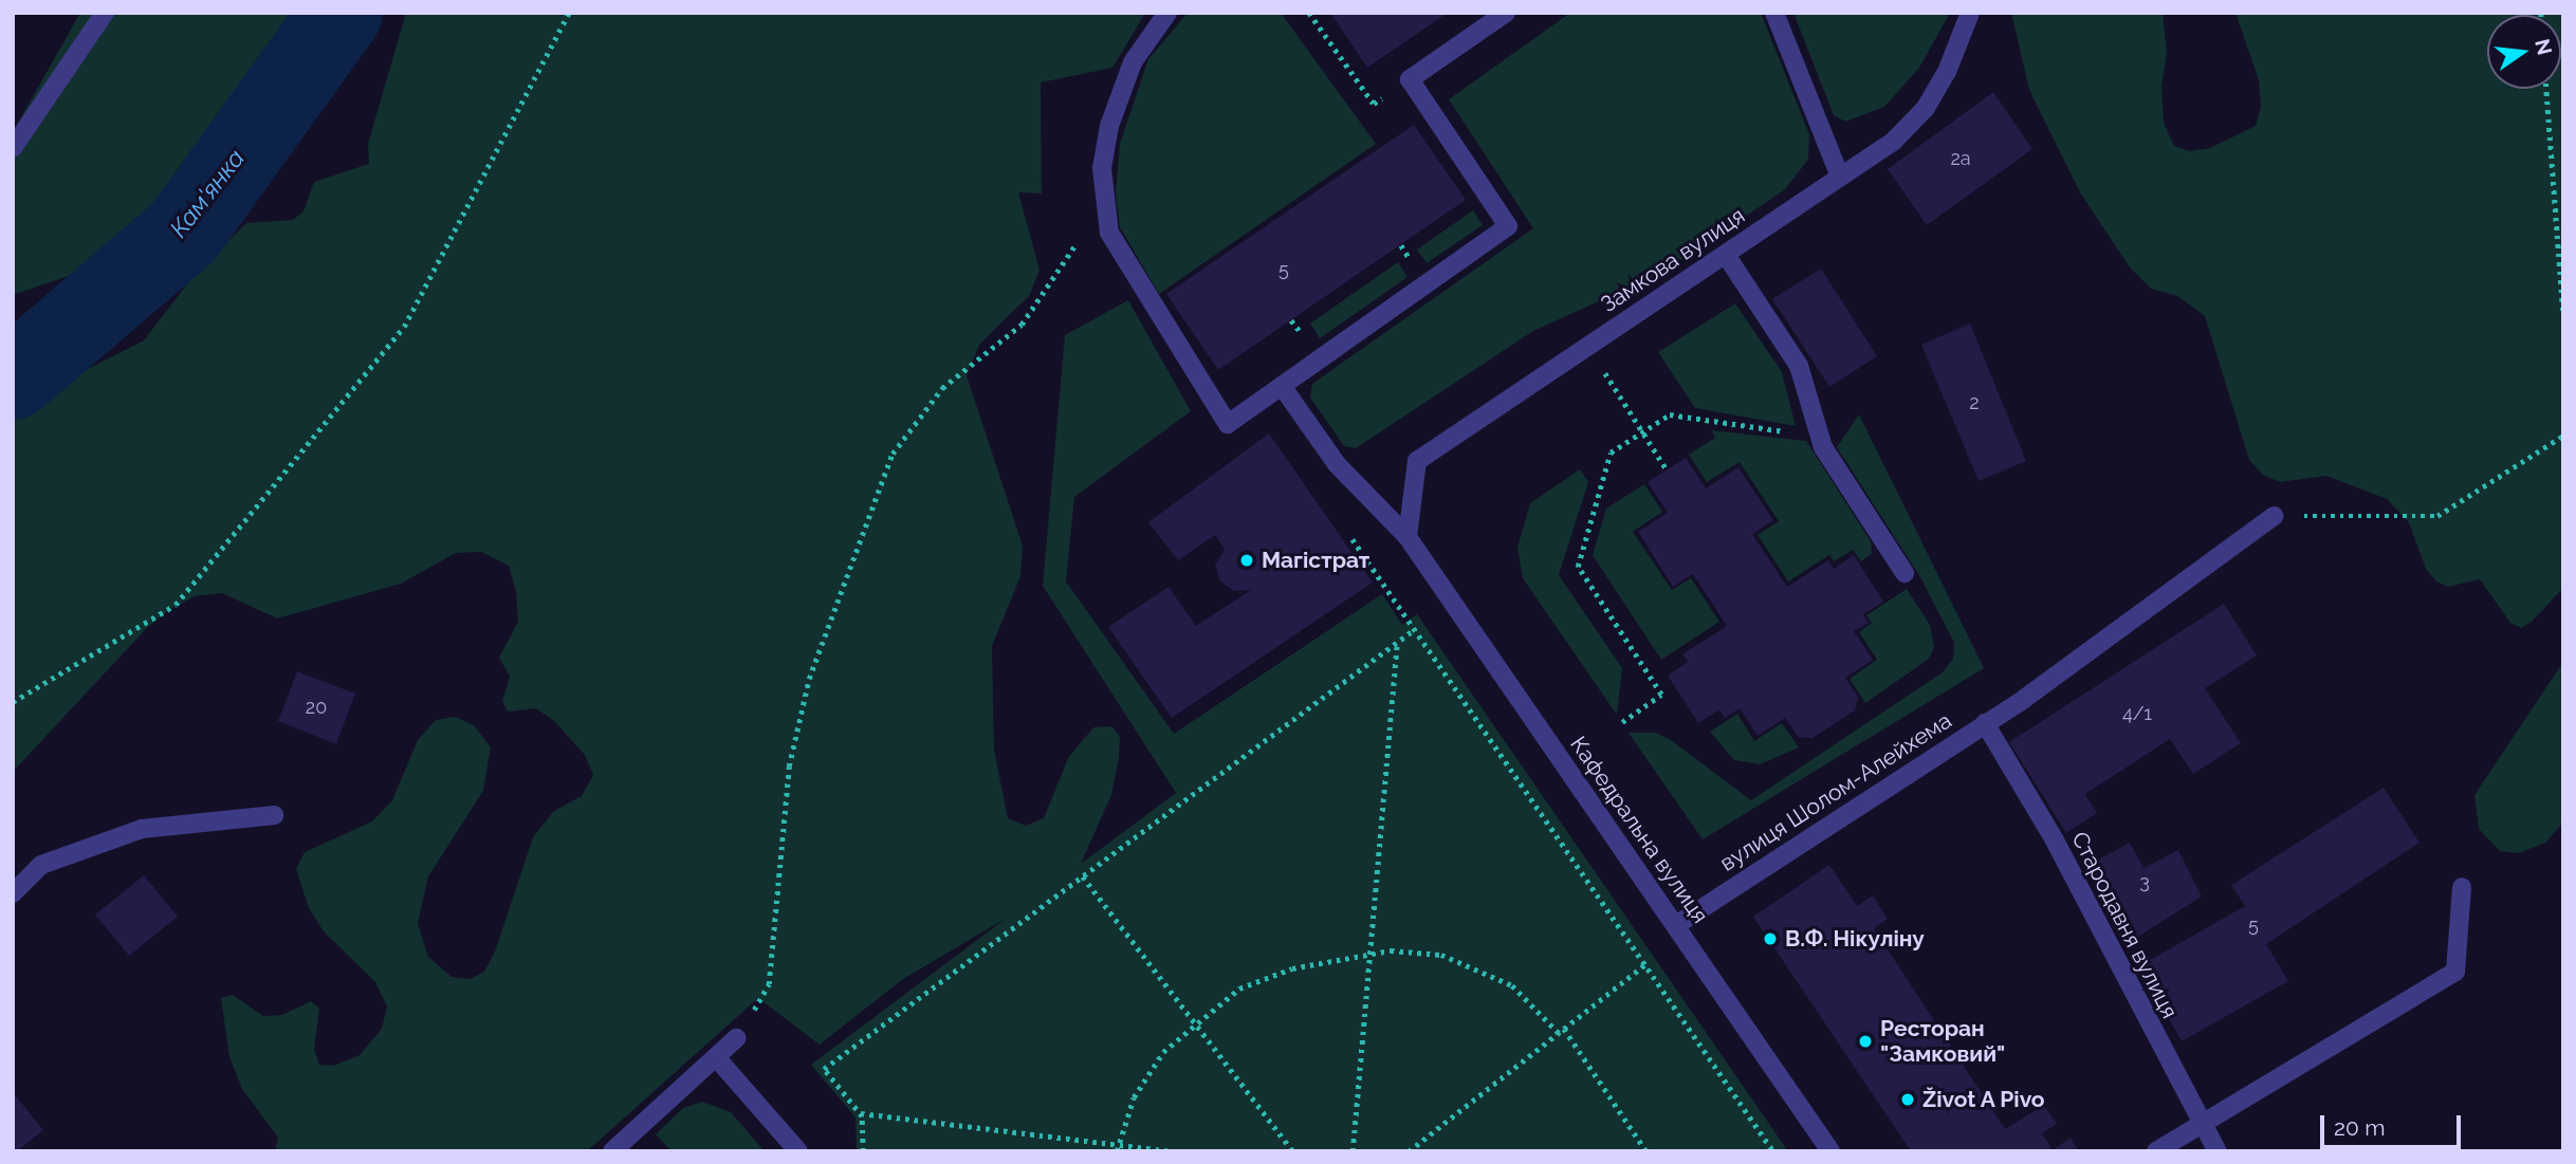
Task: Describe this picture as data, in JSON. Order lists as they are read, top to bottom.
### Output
{
  "streets": {
    "street": [
      "Замкова вулиця",
      "вулиця Шолом-Алейхема",
      "Кафедральна вулиця",
      "Стародавня вулиця"
    ]
  },
  "crossings": [
    ["Замкова вулиця", "Кафедральна вулиця"],
    ["вулиця Шолом-Алейхема", "Кафедральна вулиця"],
    ["вулиця Шолом-Алейхема", "Стародавня вулиця"]
  ],
  "water": ["Кам'янка"],
  "places": [
    "Магістрат",
    "В.Ф. Нікуліну",
    "Ресторан \"Замковий\"",
    "Život A Pivo"
  ],
  "house_numbers": [
    "2а",
    "5",
    "2",
    "20",
    "4/1",
    "3",
    "5"
  ],
  "scale_bar": "20 m",
  "north": "right"
}
